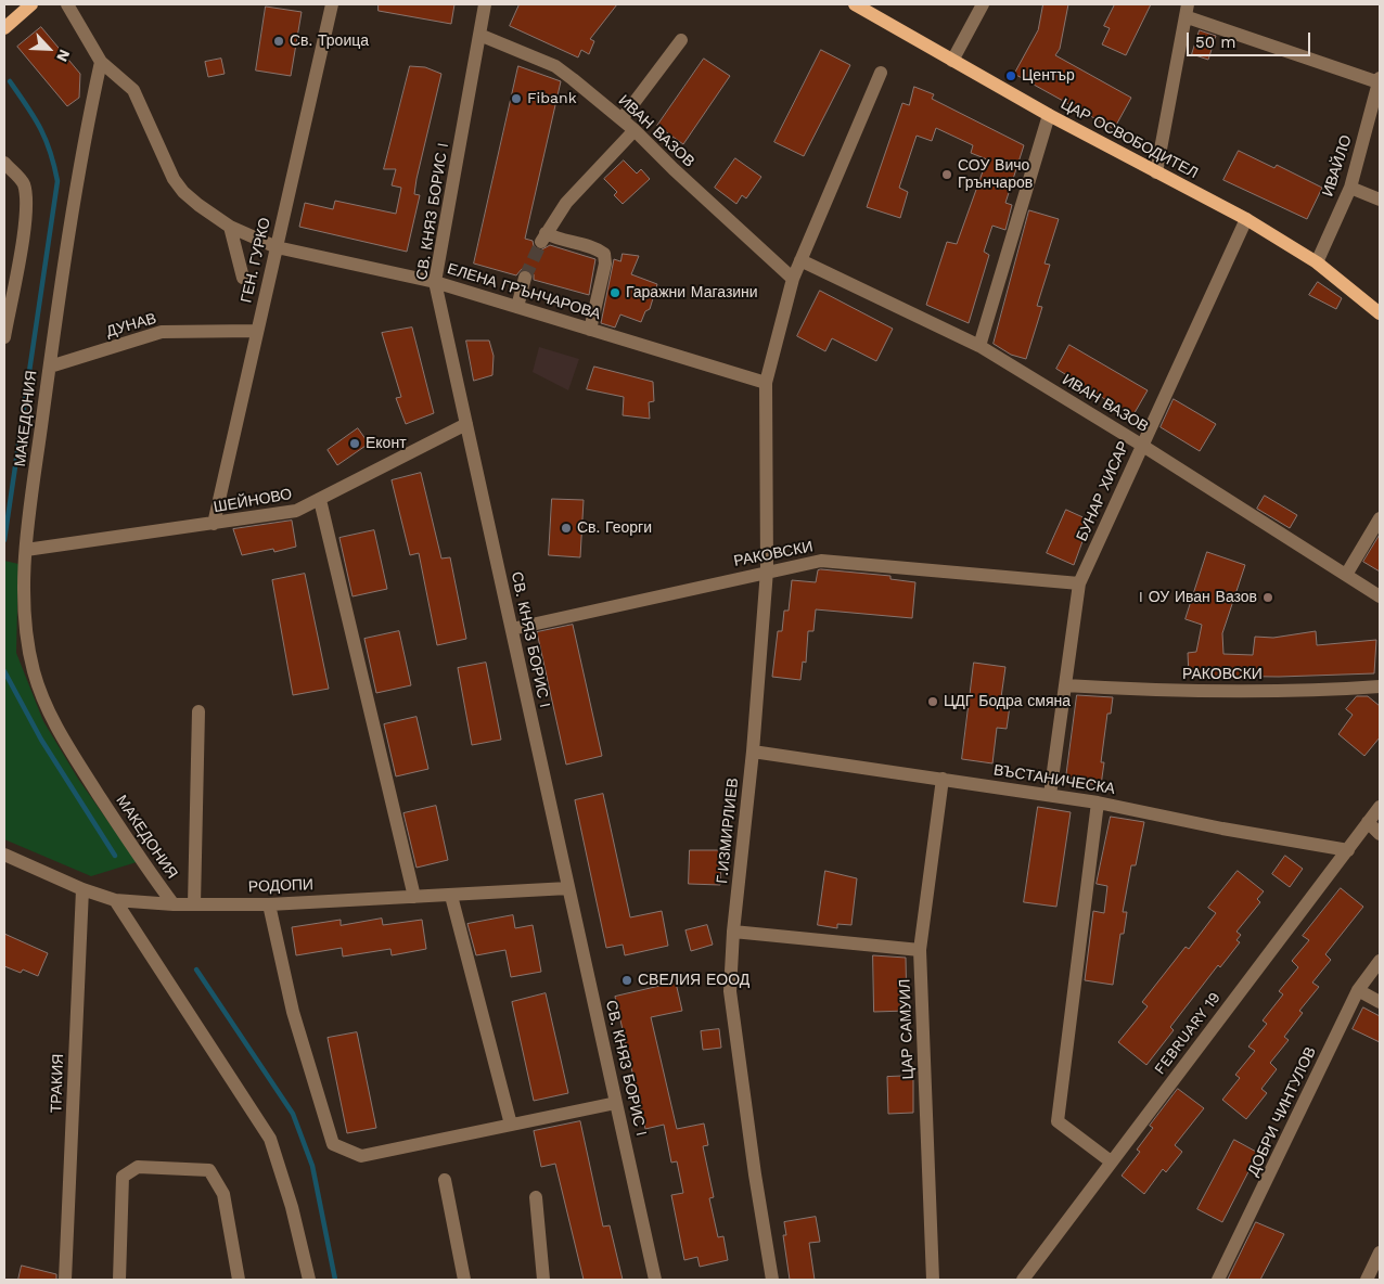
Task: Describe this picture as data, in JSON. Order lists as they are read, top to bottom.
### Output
{
  "streets": {
    "main road": ["ЦАР ОСВОБОДИТЕЛ"],
    "street": [
      "ИВАН ВАЗОВ",
      "ИВАЙЛО",
      "СВ. КНЯЗ БОРИС I",
      "ГЕН. ГУРКО",
      "ЕЛЕНА ГРЪНЧАРОВА",
      "ДУНАВ",
      "МАКЕДОНИЯ",
      "БУНАР ХИСАР",
      "ШЕЙНОВО",
      "РАКОВСКИ",
      "ВЪСТАНИЧЕСКА",
      "Г.ИЗМИРЛИЕВ",
      "РОДОПИ",
      "ЦАР САМУИЛ",
      "FEBRUARY 19",
      "ТРАКИЯ",
      "ДОБРИ ЧИНТУЛОВ"
    ]
  },
  "crossings": [
    ["ИВАН ВАЗОВ", "СВ. КНЯЗ БОРИС I"],
    ["ИВАН ВАЗОВ", "БУНАР ХИСАР"],
    ["ИВАН ВАЗОВ", "Г.ИЗМИРЛИЕВ"],
    ["ЦАР ОСВОБОДИТЕЛ", "ИВАЙЛО"],
    ["ЦАР ОСВОБОДИТЕЛ", "БУНАР ХИСАР"],
    ["СВ. КНЯЗ БОРИС I", "ЕЛЕНА ГРЪНЧАРОВА"],
    ["СВ. КНЯЗ БОРИС I", "ШЕЙНОВО"],
    ["СВ. КНЯЗ БОРИС I", "РАКОВСКИ"],
    ["СВ. КНЯЗ БОРИС I", "РОДОПИ"],
    ["ГЕН. ГУРКО", "ЕЛЕНА ГРЪНЧАРОВА"],
    ["ГЕН. ГУРКО", "ДУНАВ"],
    ["ГЕН. ГУРКО", "ШЕЙНОВО"],
    ["ЕЛЕНА ГРЪНЧАРОВА", "МАКЕДОНИЯ"],
    ["ЕЛЕНА ГРЪНЧАРОВА", "Г.ИЗМИРЛИЕВ"],
    ["ДУНАВ", "МАКЕДОНИЯ"],
    ["МАКЕДОНИЯ", "ШЕЙНОВО"],
    ["МАКЕДОНИЯ", "РОДОПИ"],
    ["БУНАР ХИСАР", "РАКОВСКИ"],
    ["БУНАР ХИСАР", "ВЪСТАНИЧЕСКА"],
    ["РАКОВСКИ", "Г.ИЗМИРЛИЕВ"],
    ["ВЪСТАНИЧЕСКА", "Г.ИЗМИРЛИЕВ"],
    ["ВЪСТАНИЧЕСКА", "ЦАР САМУИЛ"],
    ["ВЪСТАНИЧЕСКА", "FEBRUARY 19"],
    ["РОДОПИ", "ТРАКИЯ"]
  ],
  "places": [
    "Св. Троица",
    "Център",
    "Fibank",
    "СОУ Вичо Грънчаров",
    "Гаражни Магазини",
    "Еконт",
    "Св. Георги",
    "I ОУ Иван Вазов",
    "ЦДГ Бодра смяна",
    "СВЕЛИЯ ЕООД"
  ],
  "scale_bar": "50 m",
  "north": "bottom right"
}
